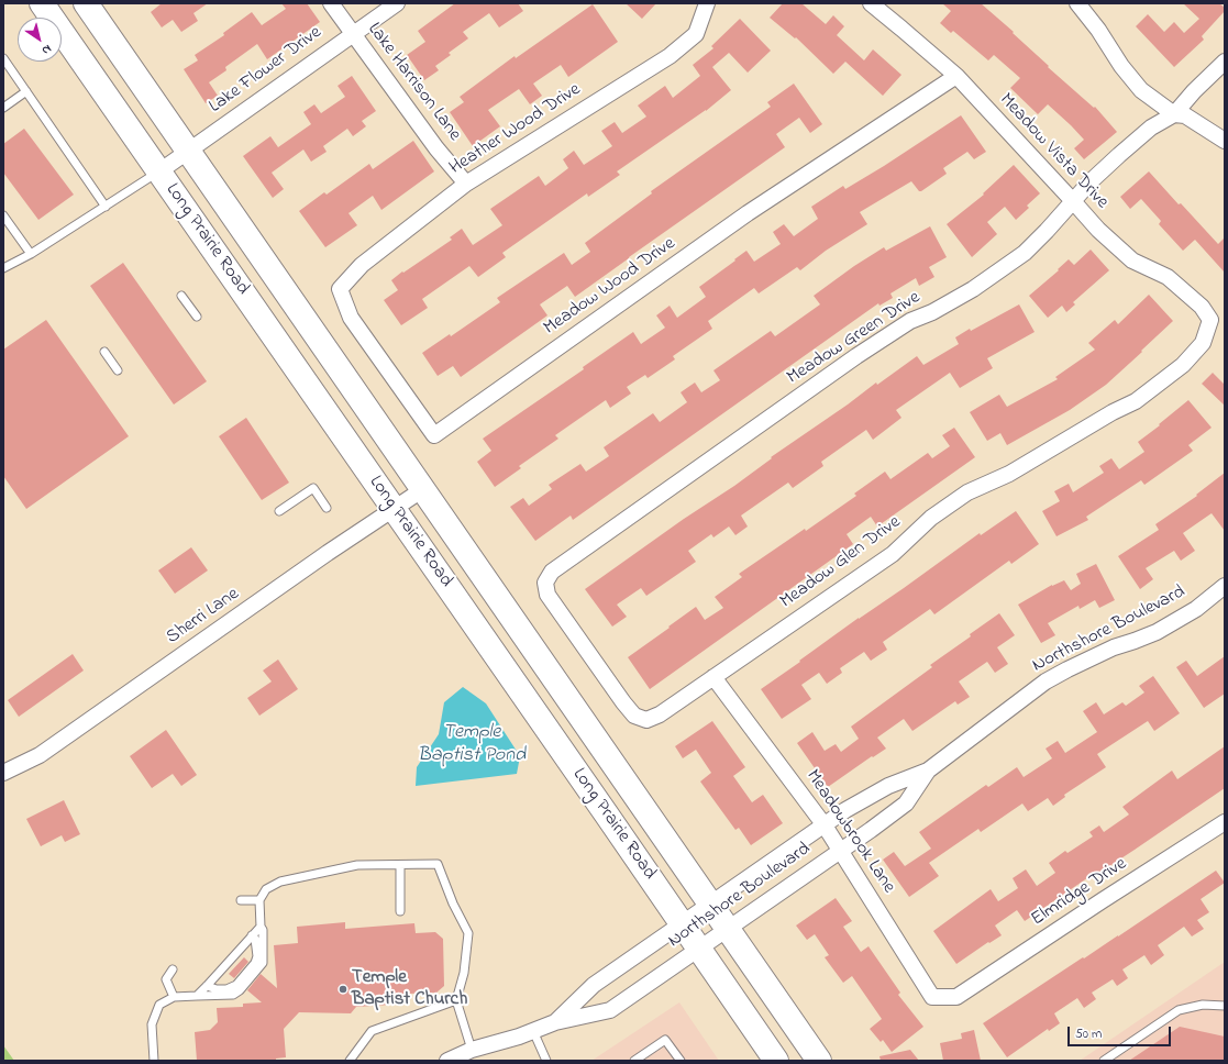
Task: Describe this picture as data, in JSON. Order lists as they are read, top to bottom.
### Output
{
  "streets": {
    "main road": ["Long Prairie Road"],
    "street": [
      "Lake Flower Drive",
      "Lake Harrison Lane",
      "Heather Wood Drive",
      "Meadow Vista Drive",
      "Meadow Wood Drive",
      "Meadow Green Drive",
      "Meadow Glen Drive",
      "Sherri Lane",
      "Northshore Boulevard",
      "Meadowbrook Lane",
      "Elmridge Drive"
    ]
  },
  "crossings": [
    ["Lake Flower Drive", "Lake Harrison Lane"],
    ["Lake Flower Drive", "Long Prairie Road"],
    ["Lake Harrison Lane", "Heather Wood Drive"],
    ["Heather Wood Drive", "Meadow Wood Drive"],
    ["Meadow Vista Drive", "Meadow Wood Drive"],
    ["Meadow Vista Drive", "Meadow Green Drive"],
    ["Meadow Vista Drive", "Meadow Glen Drive"],
    ["Long Prairie Road", "Sherri Lane"],
    ["Long Prairie Road", "Northshore Boulevard"],
    ["Meadow Green Drive", "Meadow Glen Drive"],
    ["Meadow Glen Drive", "Meadowbrook Lane"],
    ["Northshore Boulevard", "Meadowbrook Lane"],
    ["Meadowbrook Lane", "Elmridge Drive"]
  ],
  "water": ["Temple Baptist Pond"],
  "places": ["Temple Baptist Church"],
  "scale_bar": "50 m",
  "north": "bottom right"
}
